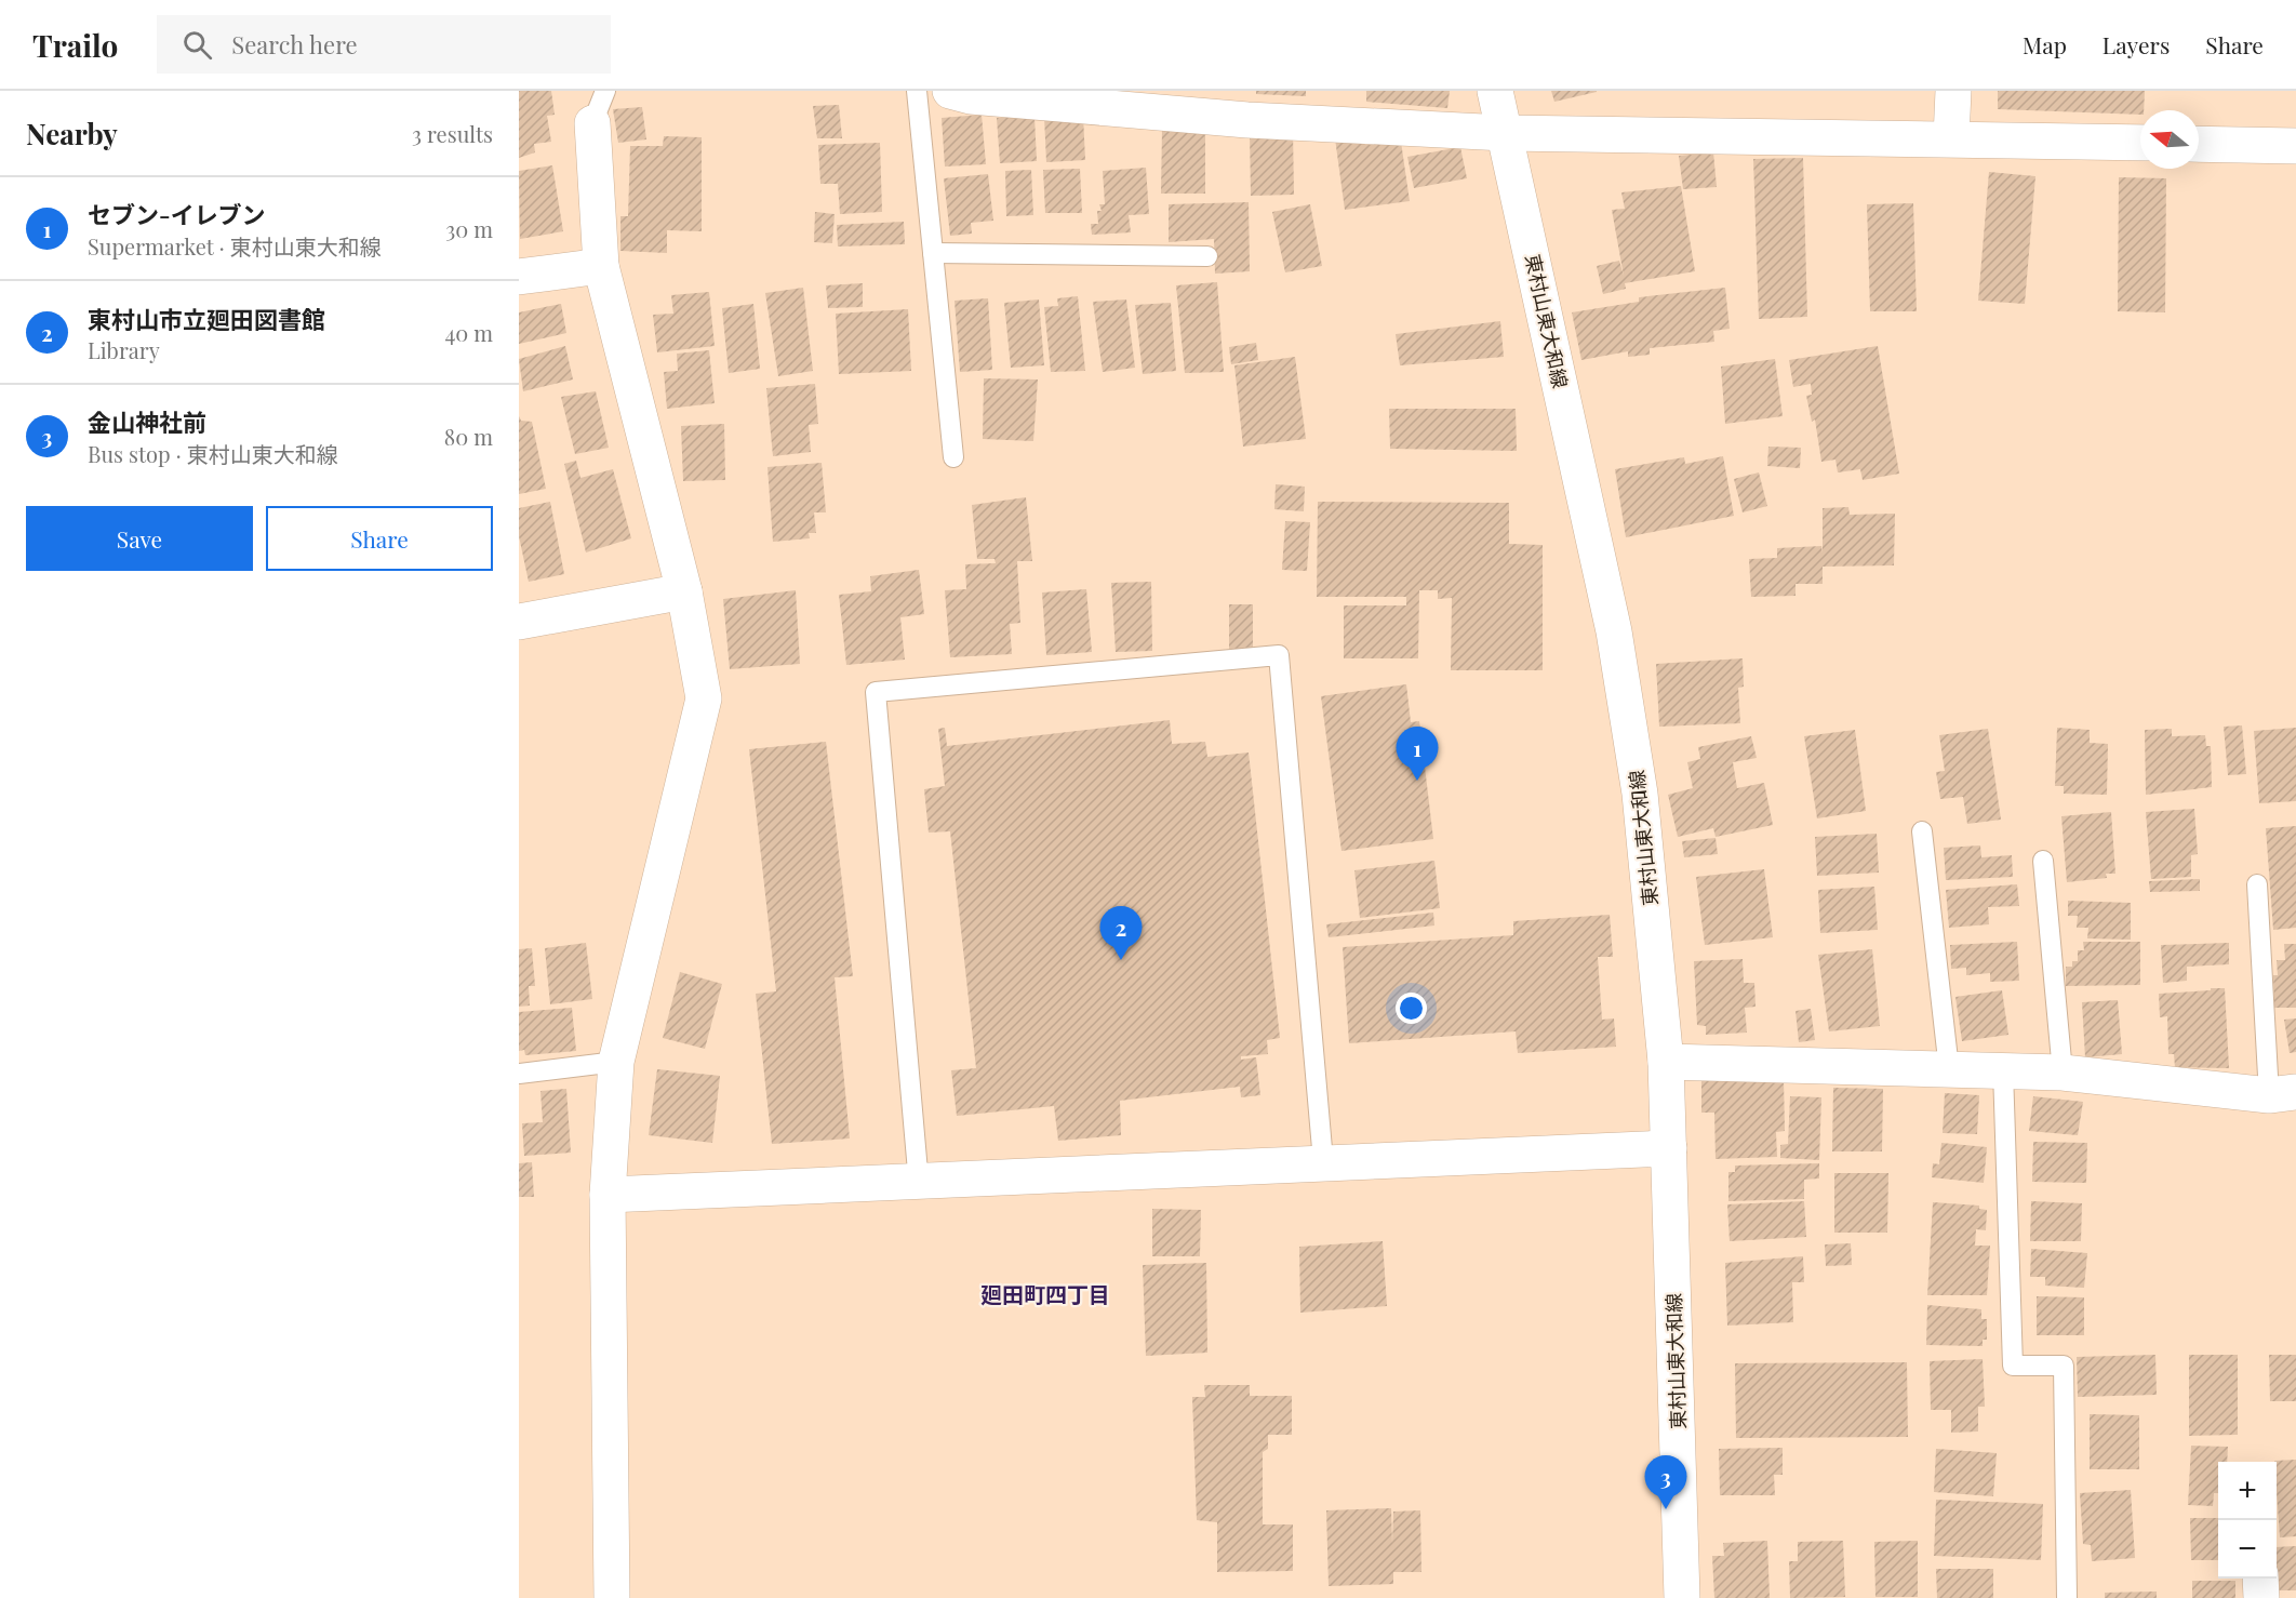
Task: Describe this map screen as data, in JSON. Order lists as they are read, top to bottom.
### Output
{
  "streets": {
    "street": ["東村山東大和線"]
  },
  "districts": ["廻田町四丁目"],
  "north": "left",
  "page": {
    "header": "Trailo",
    "search": "Search here",
    "nav": ["Map", "Layers", "Share"],
    "heading": ["Nearby", "3 results"],
    "list": [
      {
        "mark": "1",
        "name": "セブン-イレブン",
        "note": "Supermarket · 東村山東大和線",
        "value": "30 m"
      },
      {
        "mark": "2",
        "name": "東村山市立廻田図書館",
        "note": "Library",
        "value": "40 m"
      },
      {
        "mark": "3",
        "name": "金山神社前",
        "note": "Bus stop · 東村山東大和線",
        "value": "80 m"
      }
    ],
    "buttons": ["Save", "Share"],
    "pins": ["1", "2", "3"],
    "map_buttons": ["+", "−"]
  }
}
